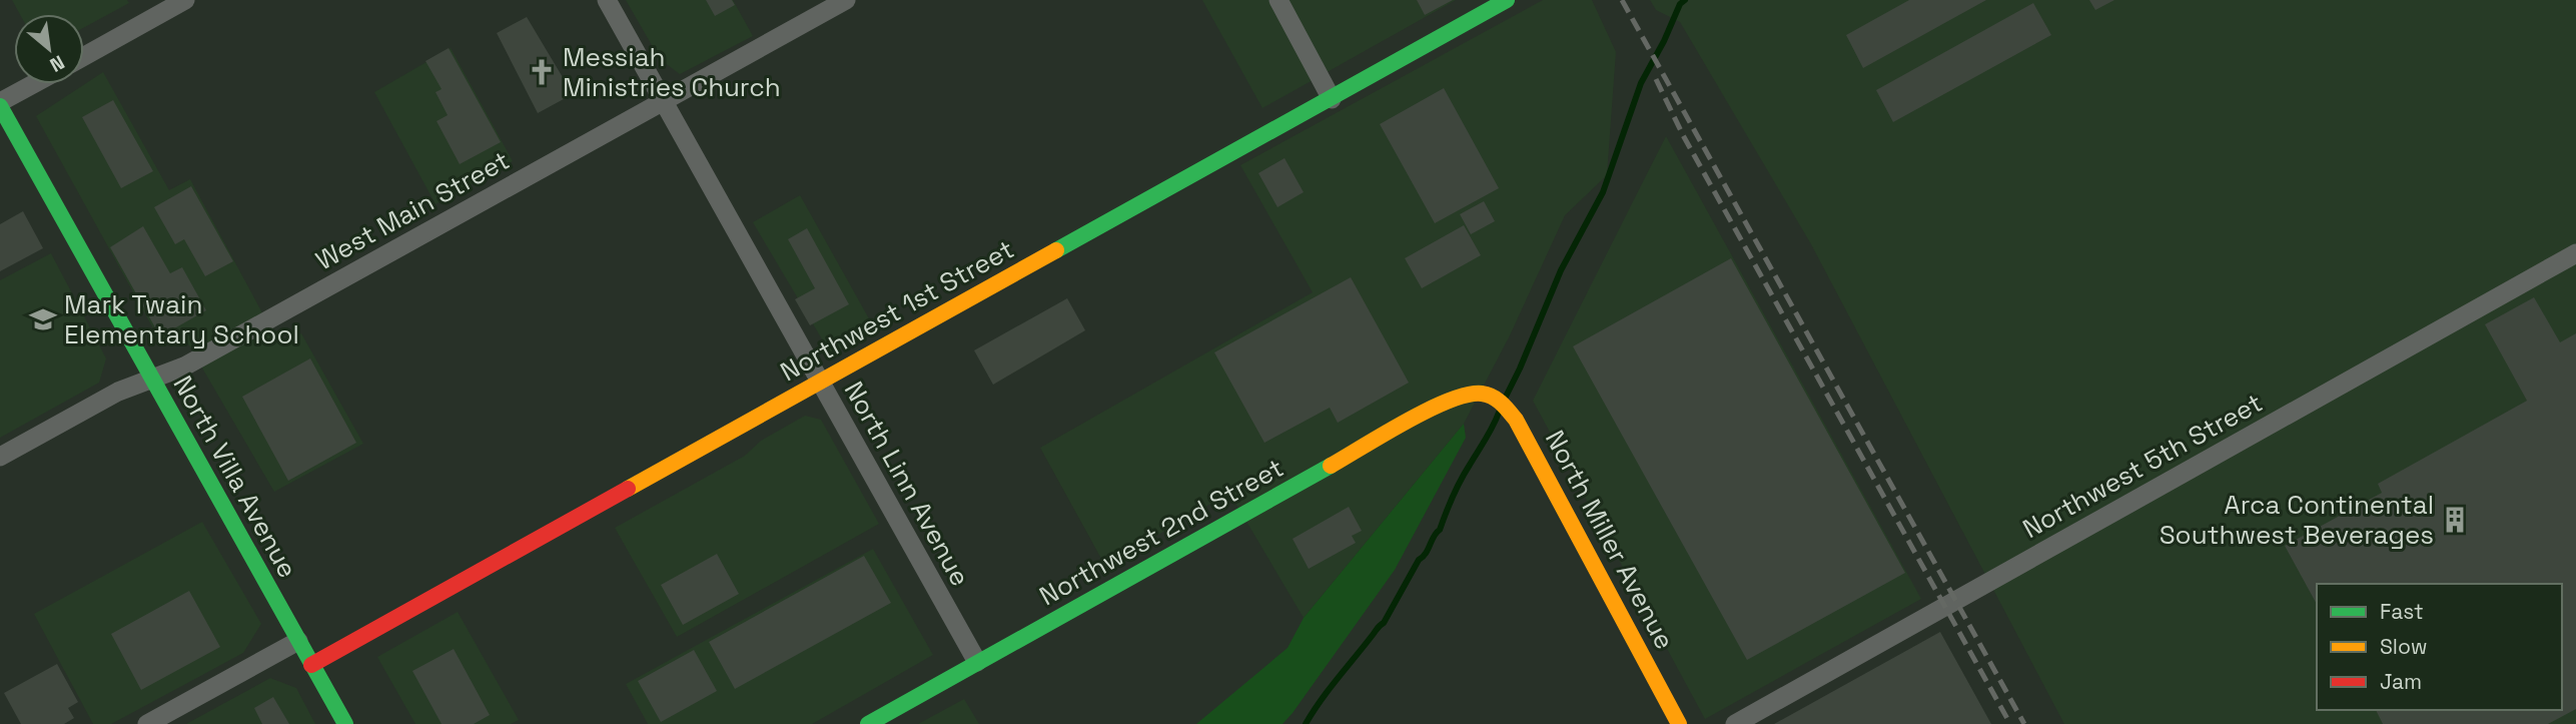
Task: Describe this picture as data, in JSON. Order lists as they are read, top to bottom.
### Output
{
  "streets": {
    "street": [
      "West Main Street",
      "Northwest 1st Street",
      "Northwest 5th Street",
      "North Villa Avenue",
      "North Linn Avenue",
      "Northwest 2nd Street",
      "North Miller Avenue"
    ]
  },
  "crossings": [
    ["West Main Street", "North Villa Avenue"],
    ["West Main Street", "North Linn Avenue"],
    ["Northwest 1st Street", "North Villa Avenue"],
    ["Northwest 1st Street", "North Linn Avenue"],
    ["North Linn Avenue", "Northwest 2nd Street"],
    ["Northwest 2nd Street", "North Miller Avenue"]
  ],
  "places": {
    "church": ["Messiah Ministries Church"],
    "school or university": ["Mark Twain Elementary School"],
    "building": ["Arca Continental Southwest Beverages"]
  },
  "legend": ["Fast", "Slow", "Jam"],
  "north": "bottom right"
}
